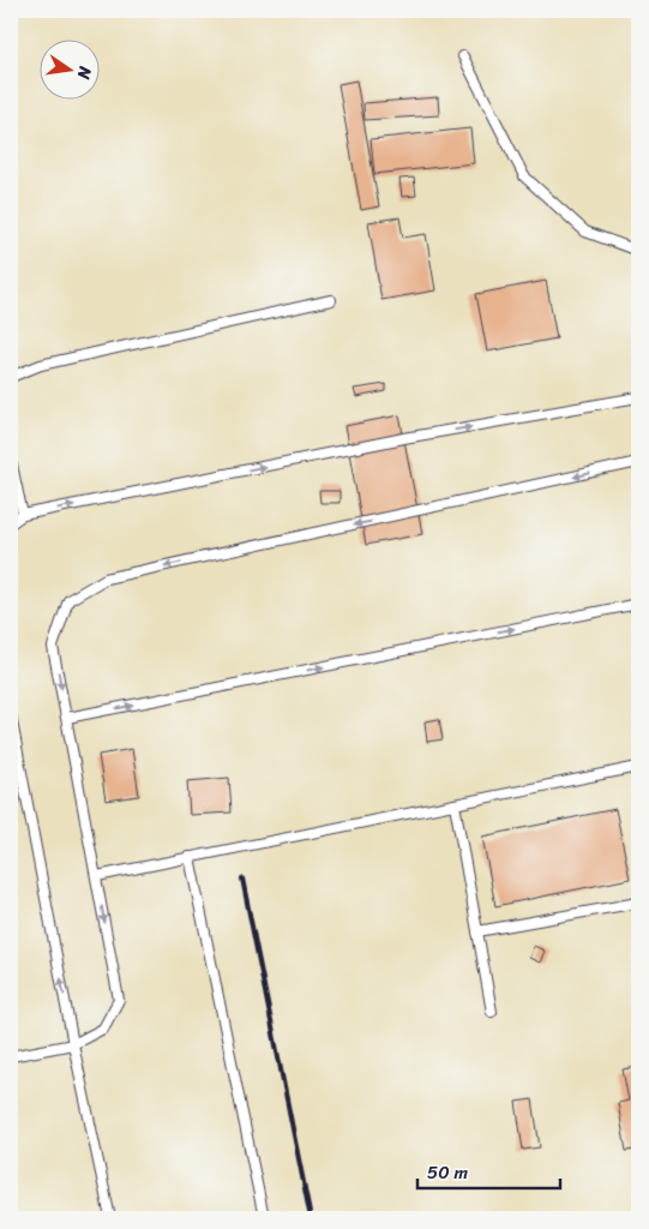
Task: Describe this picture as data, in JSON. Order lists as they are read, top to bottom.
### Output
{
  "scale_bar": "50 m",
  "north": "right"
}
